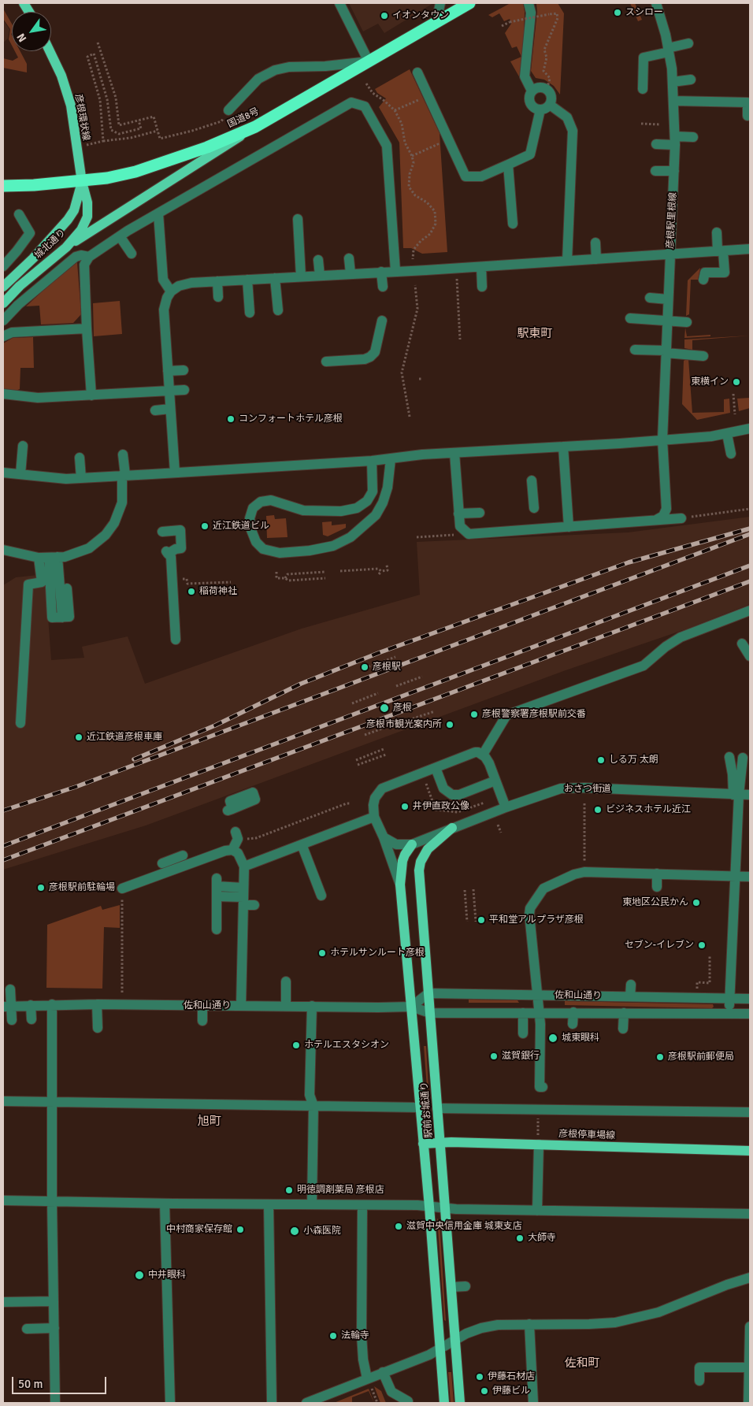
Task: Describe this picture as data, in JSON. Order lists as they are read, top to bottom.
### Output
{
  "streets": {
    "highway": ["国道8号"],
    "main road": [
      "彦根環状線",
      "城北通り",
      "駅前お城通り",
      "彦根停車場線"
    ],
    "street": ["彦根駅里根線", "おさつ街道", "佐和山通り"]
  },
  "crossings": [
    ["彦根環状線", "国道8号"],
    ["彦根環状線", "城北通り"],
    ["国道8号", "城北通り"],
    ["おさつ街道", "駅前お城通り"],
    ["佐和山通り", "駅前お城通り"],
    ["駅前お城通り", "彦根停車場線"]
  ],
  "districts": ["駅東町", "旭町", "佐和町"],
  "places": [
    "スシロー",
    "イオンタウン",
    "東横イン",
    "コンフォートホテル彦根",
    "近江鉄道ビル",
    "稲荷神社",
    "彦根駅",
    "彦根",
    "彦根警察署彦根駅前交番",
    "彦根市観光案内所",
    "近江鉄道彦根車庫",
    "しる万 太朗",
    "井伊直政公像",
    "ビジネスホテル近江",
    "彦根駅前駐輪場",
    "東地区公民かん",
    "平和堂アルプラザ彦根",
    "セブン-イレブン",
    "ホテルサンルート彦根",
    "城東眼科",
    "ホテルエスタシオン",
    "滋賀銀行",
    "彦根駅前郵便局",
    "明徳調剤薬局 彦根店",
    "滋賀中央信用金庫 城東支店",
    "中村商家保存館",
    "小森医院",
    "大師寺",
    "中井眼科",
    "法輪寺",
    "伊藤石材店",
    "伊藤ビル"
  ],
  "scale_bar": "50 m",
  "north": "bottom left"
}
